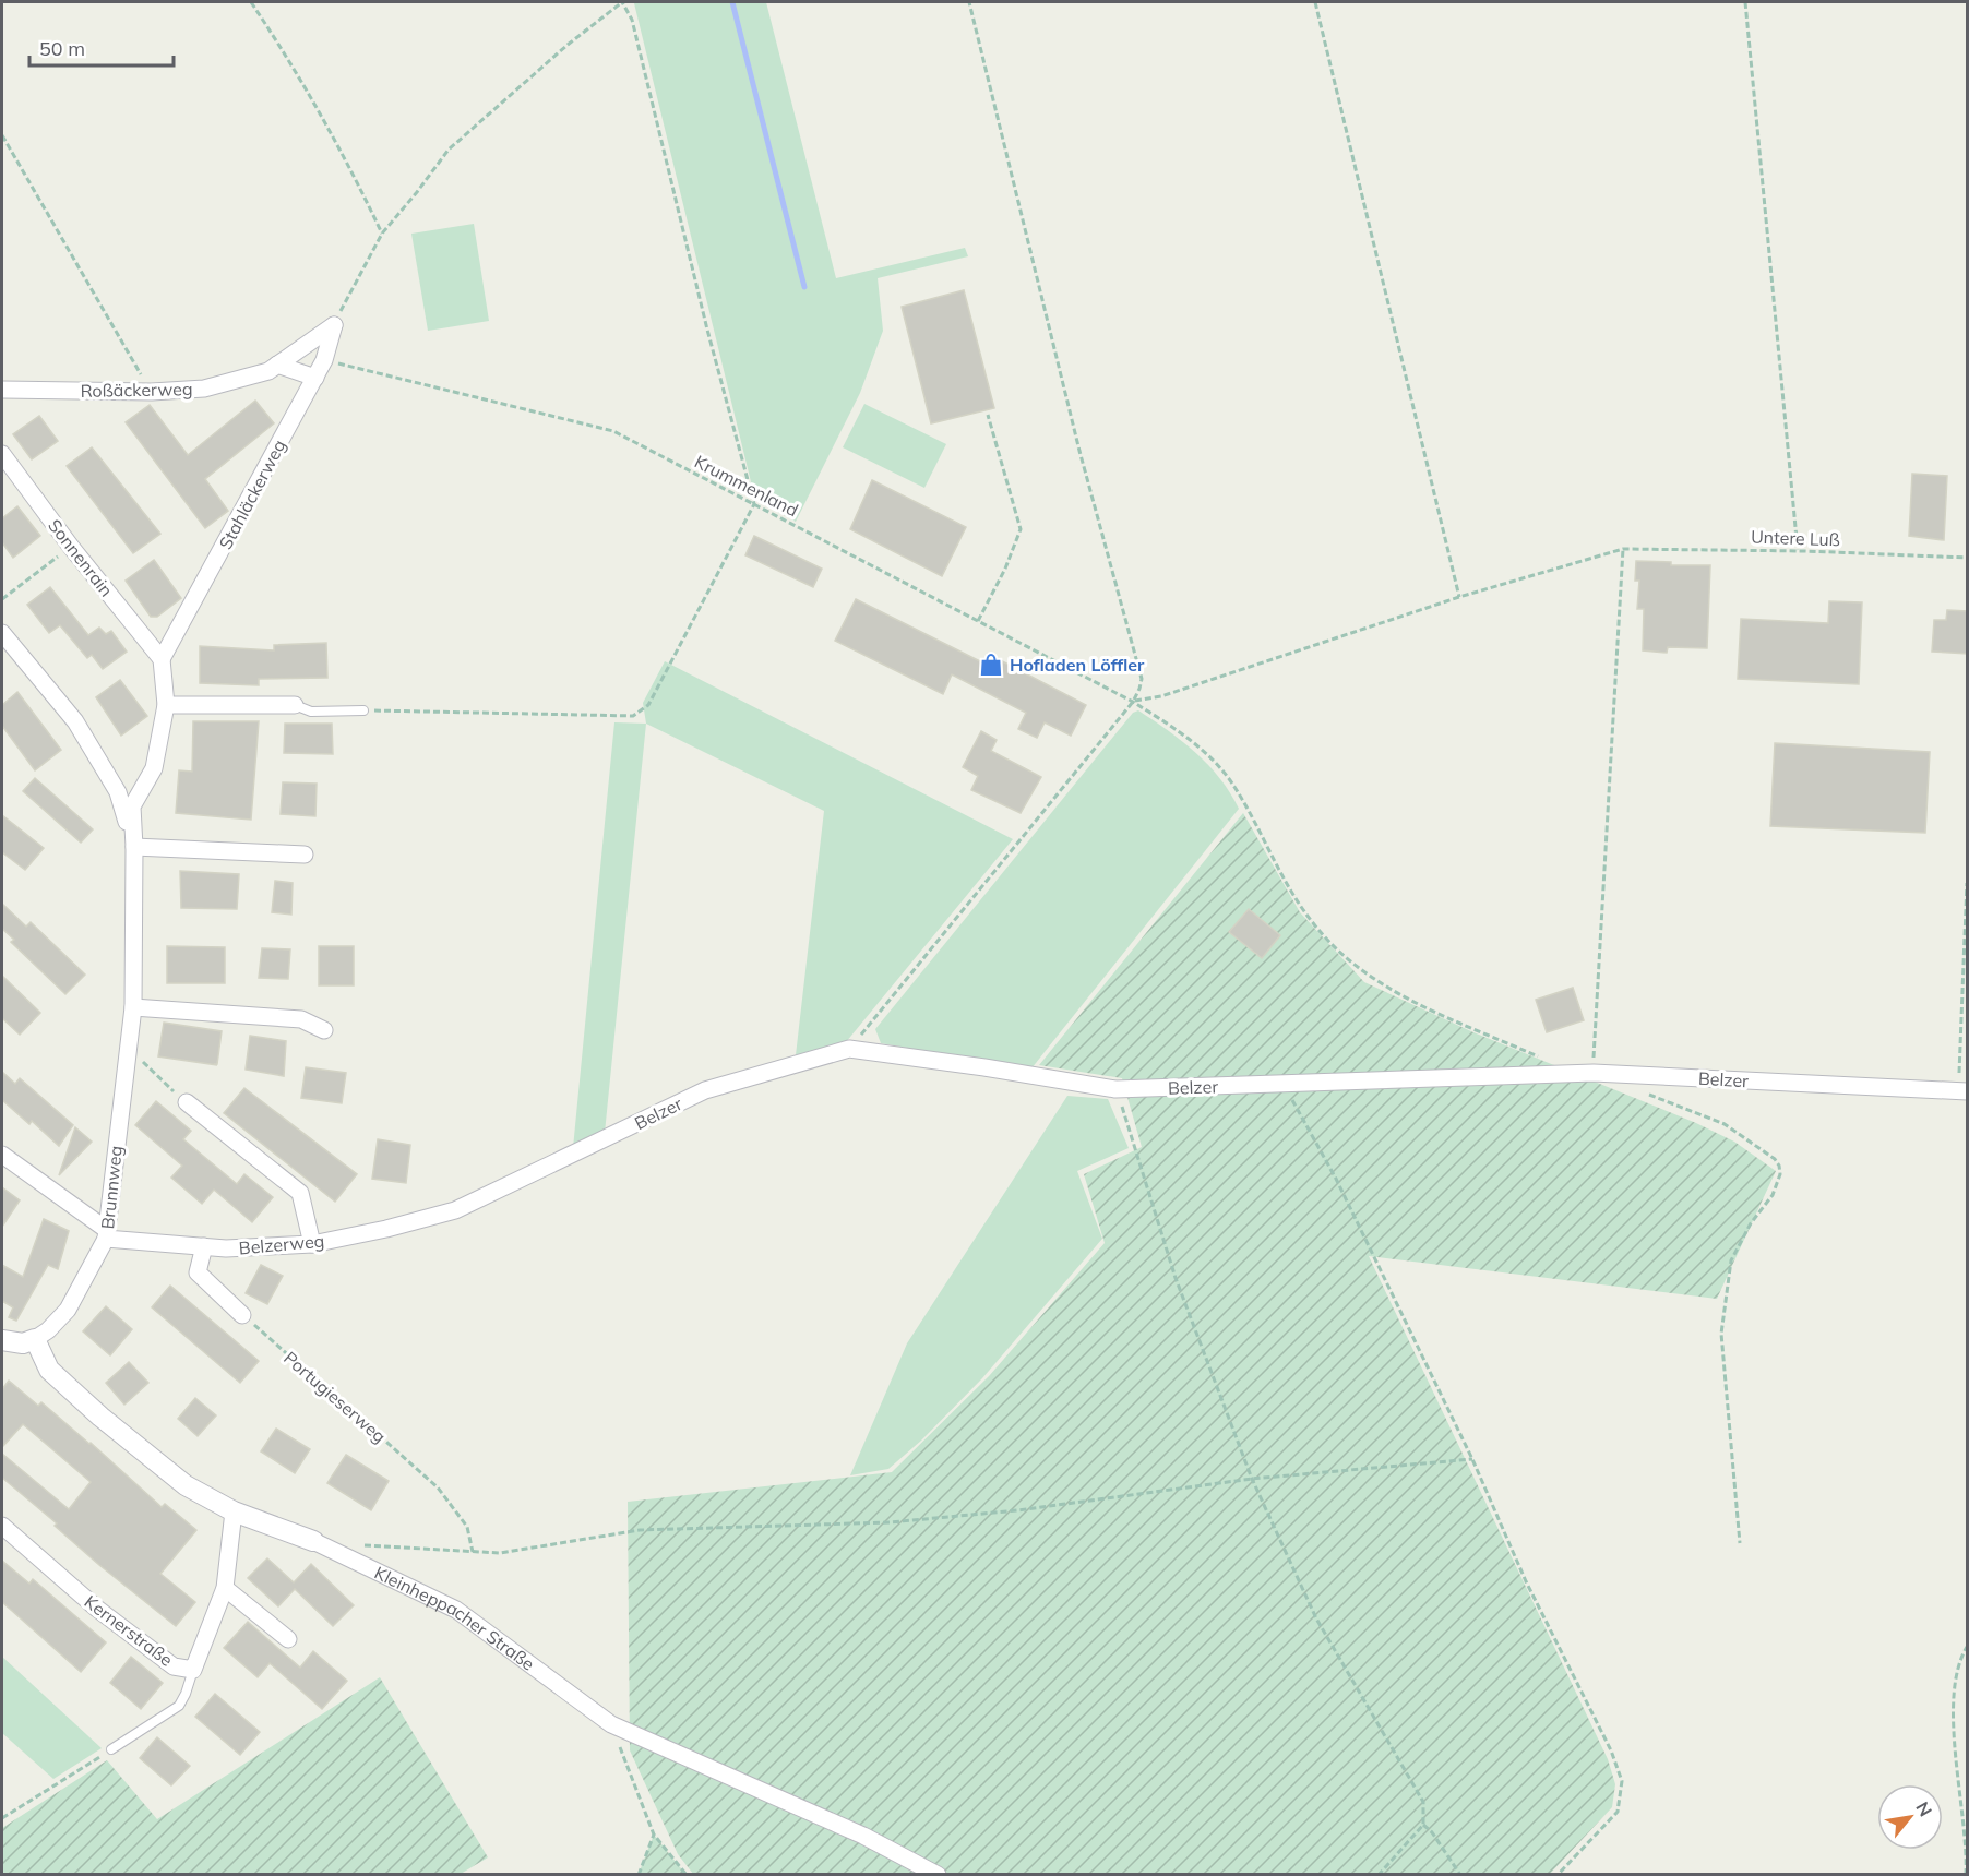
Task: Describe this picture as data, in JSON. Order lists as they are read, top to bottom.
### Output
{
  "streets": {
    "street": [
      "Roßäckerweg",
      "Stahläckerweg",
      "Sonnenrain",
      "Belzer",
      "Brunnweg",
      "Belzerweg",
      "Kleinheppacher Straße",
      "Kernerstraße"
    ],
    "path": ["Krummenland", "Untere Luß", "Portugieserweg"]
  },
  "crossings": [
    ["Roßäckerweg", "Stahläckerweg"],
    ["Krummenland", "Stahläckerweg"],
    ["Krummenland", "Untere Luß"],
    ["Stahläckerweg", "Sonnenrain"],
    ["Stahläckerweg", "Brunnweg"],
    ["Sonnenrain", "Brunnweg"],
    ["Belzer", "Belzerweg"],
    ["Brunnweg", "Belzerweg"],
    ["Brunnweg", "Kleinheppacher Straße"],
    ["Kleinheppacher Straße", "Kernerstraße"]
  ],
  "places": {
    "shop": ["Hofladen Löffler"]
  },
  "scale_bar": "50 m",
  "north": "top right"
}
